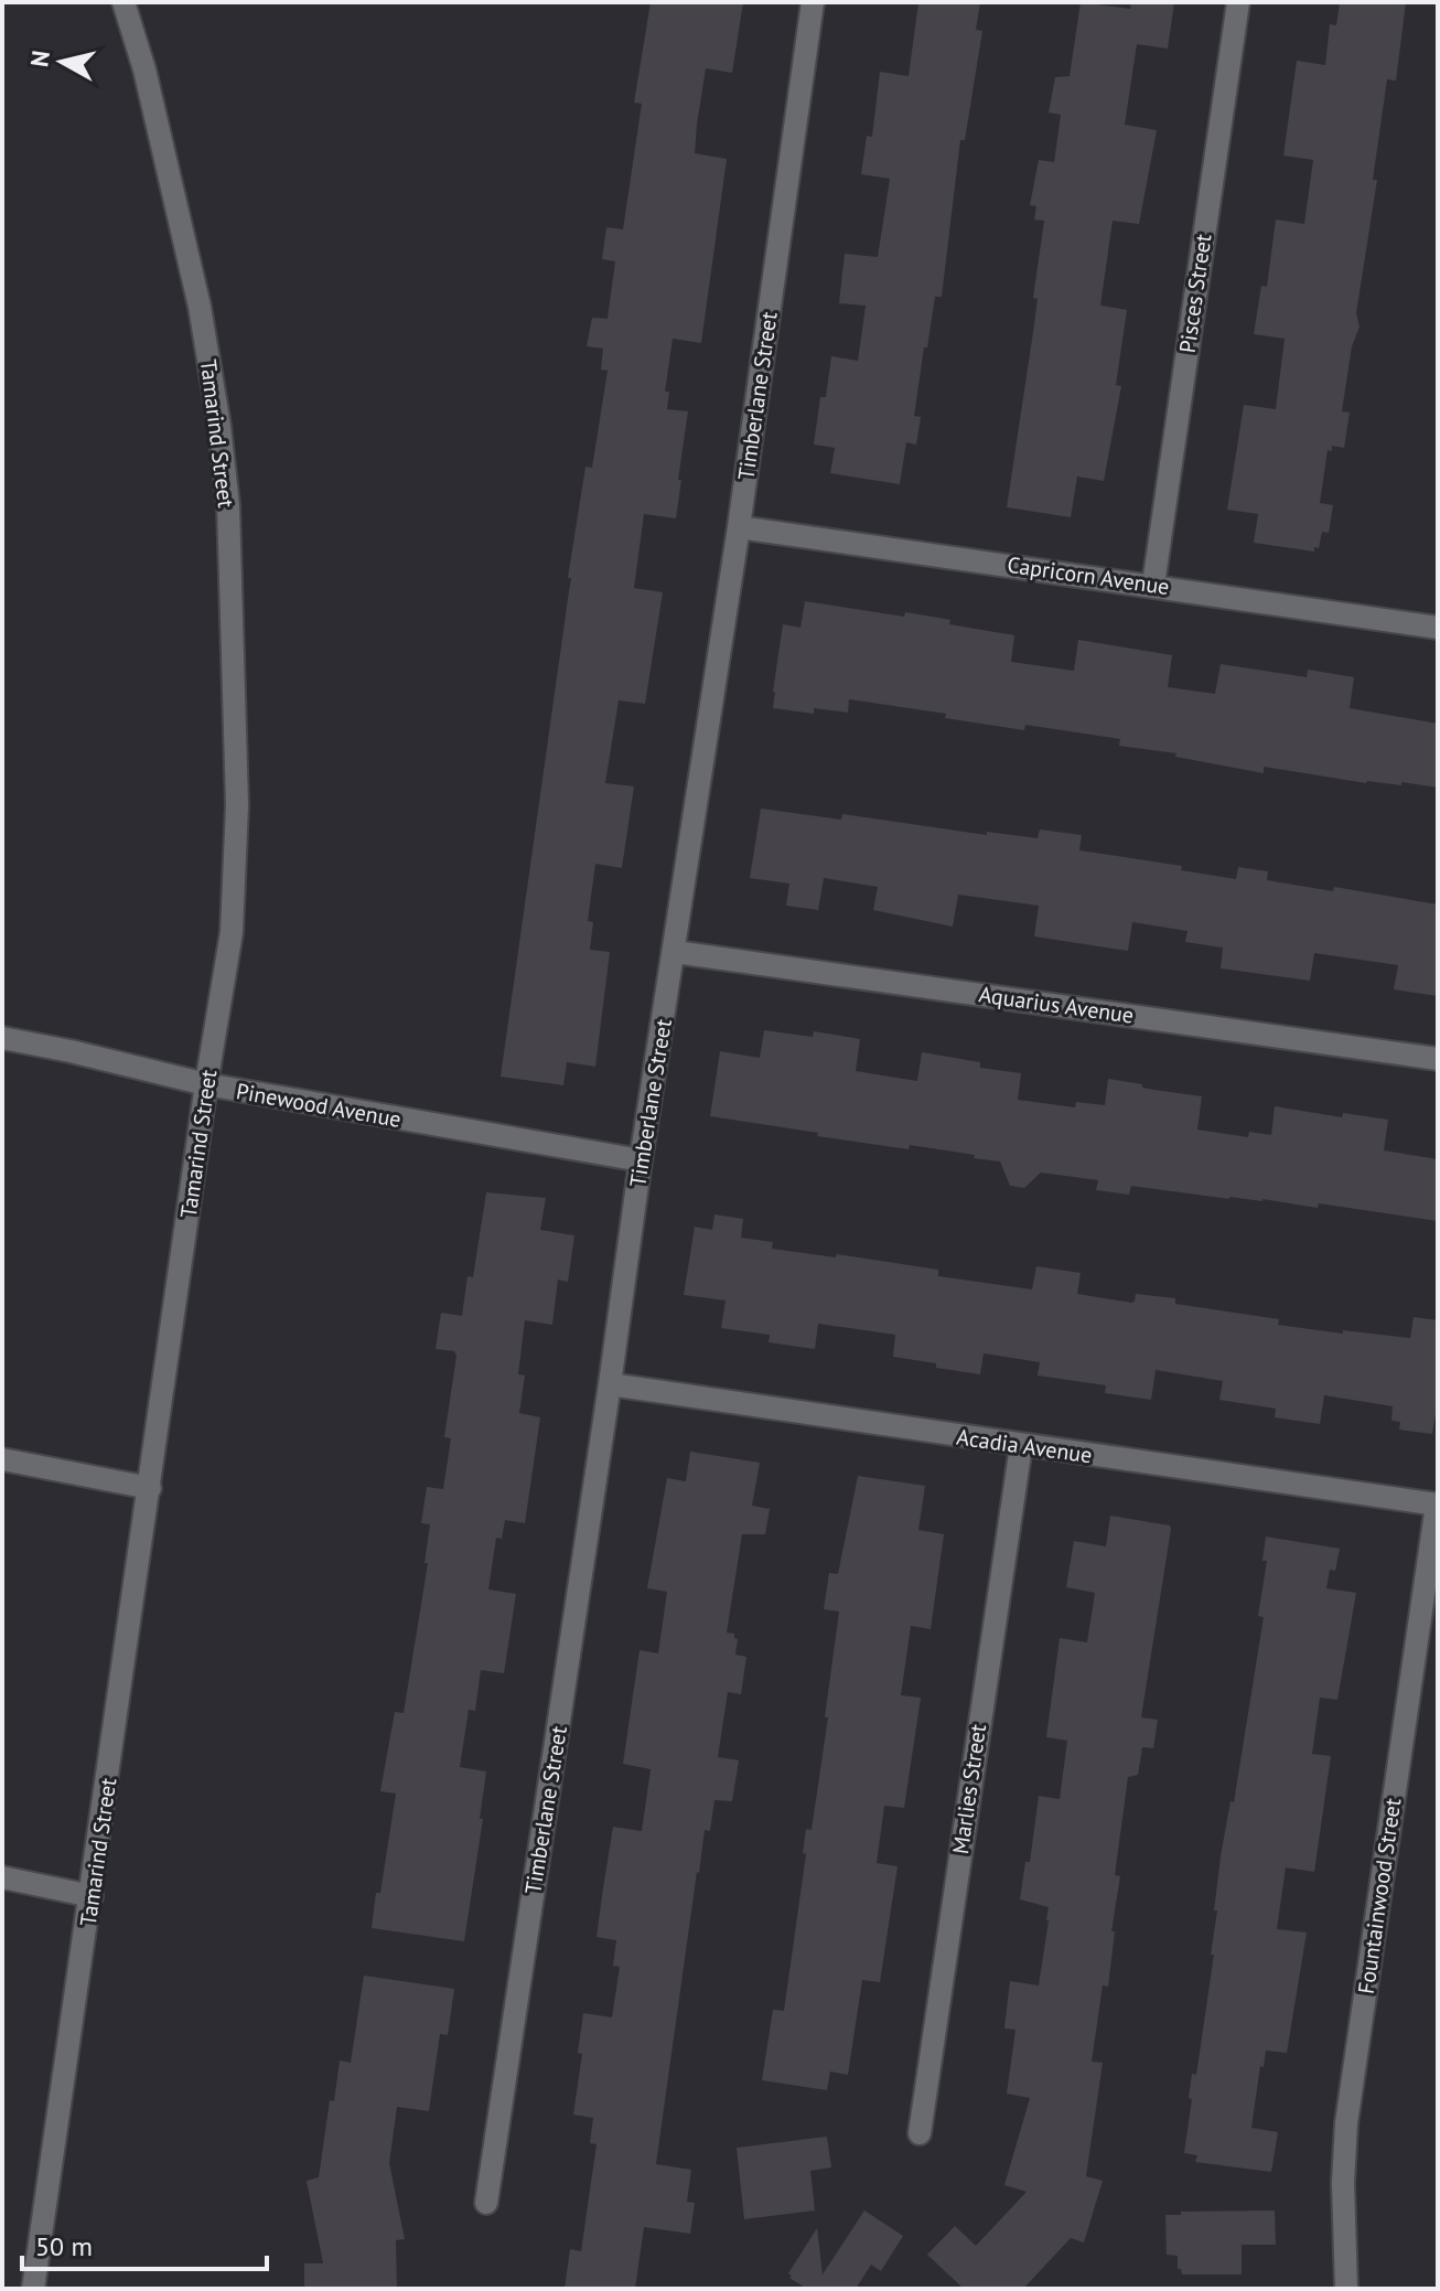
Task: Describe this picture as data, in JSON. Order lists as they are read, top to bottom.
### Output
{
  "streets": {
    "street": [
      "Pisces Street",
      "Timberlane Street",
      "Tamarind Street",
      "Capricorn Avenue",
      "Aquarius Avenue",
      "Pinewood Avenue",
      "Acadia Avenue",
      "Marlies Street",
      "Fountainwood Street"
    ]
  },
  "crossings": [
    ["Pisces Street", "Capricorn Avenue"],
    ["Timberlane Street", "Capricorn Avenue"],
    ["Timberlane Street", "Aquarius Avenue"],
    ["Timberlane Street", "Pinewood Avenue"],
    ["Timberlane Street", "Acadia Avenue"],
    ["Tamarind Street", "Pinewood Avenue"],
    ["Acadia Avenue", "Marlies Street"],
    ["Acadia Avenue", "Fountainwood Street"]
  ],
  "scale_bar": "50 m",
  "north": "left"
}
